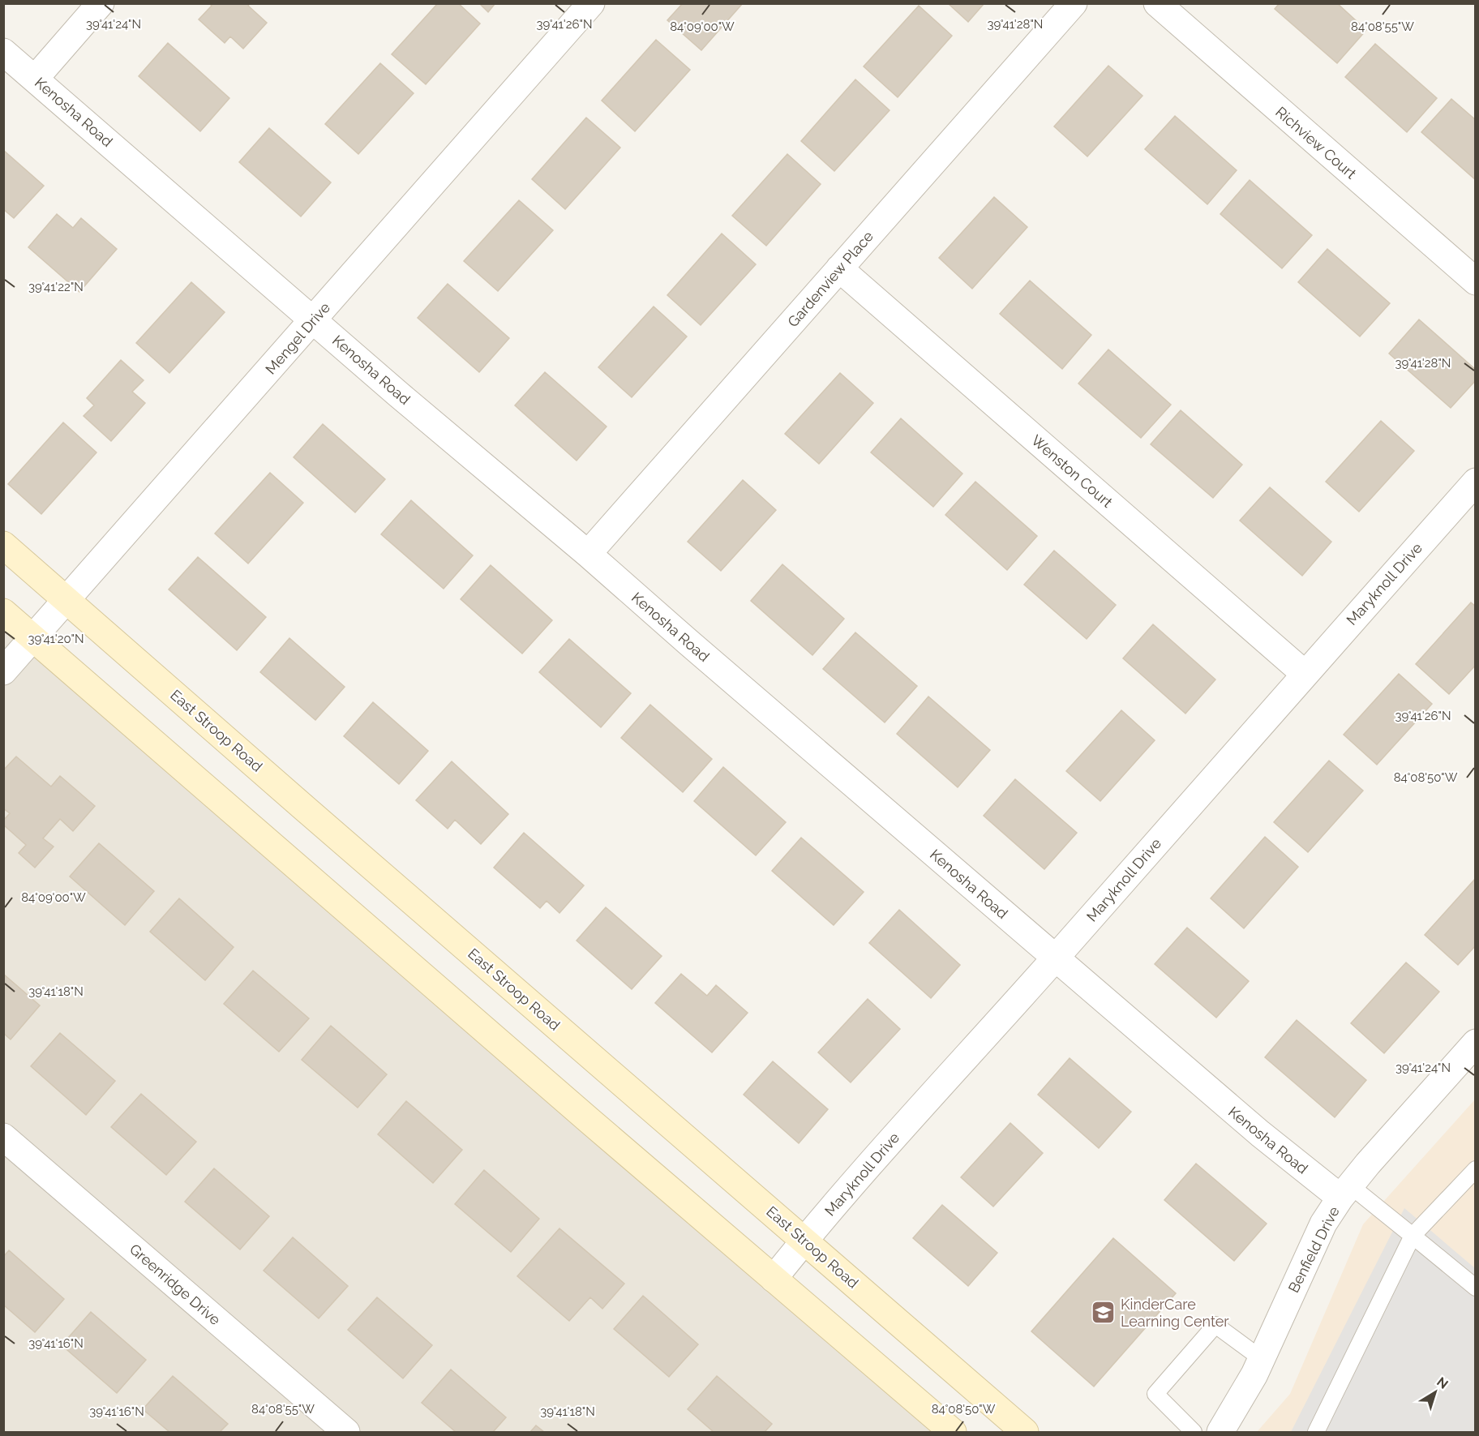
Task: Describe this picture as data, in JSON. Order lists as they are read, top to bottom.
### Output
{
  "streets": {
    "main road": ["East Stroop Road"],
    "street": [
      "Kenosha Road",
      "Richview Court",
      "Gardenview Place",
      "Mengel Drive",
      "Wenston Court",
      "Maryknoll Drive",
      "Benfield Drive",
      "Greenridge Drive"
    ]
  },
  "crossings": [
    ["Kenosha Road", "Gardenview Place"],
    ["Kenosha Road", "Mengel Drive"],
    ["Kenosha Road", "Maryknoll Drive"],
    ["Kenosha Road", "Benfield Drive"],
    ["Gardenview Place", "Wenston Court"],
    ["Mengel Drive", "East Stroop Road"],
    ["Wenston Court", "Maryknoll Drive"],
    ["Maryknoll Drive", "East Stroop Road"]
  ],
  "places": {
    "school or university": ["KinderCare Learning Center"]
  },
  "north": "top right",
  "coordinates": [
    "39°41'24\"N",
    "39°41'26\"N",
    "39°41'28\"N",
    "84°09'00\"W",
    "84°08'55\"W",
    "39°41'22\"N",
    "39°41'20\"N",
    "84°08'50\"W",
    "39°41'18\"N",
    "39°41'16\"N"
  ]
}
